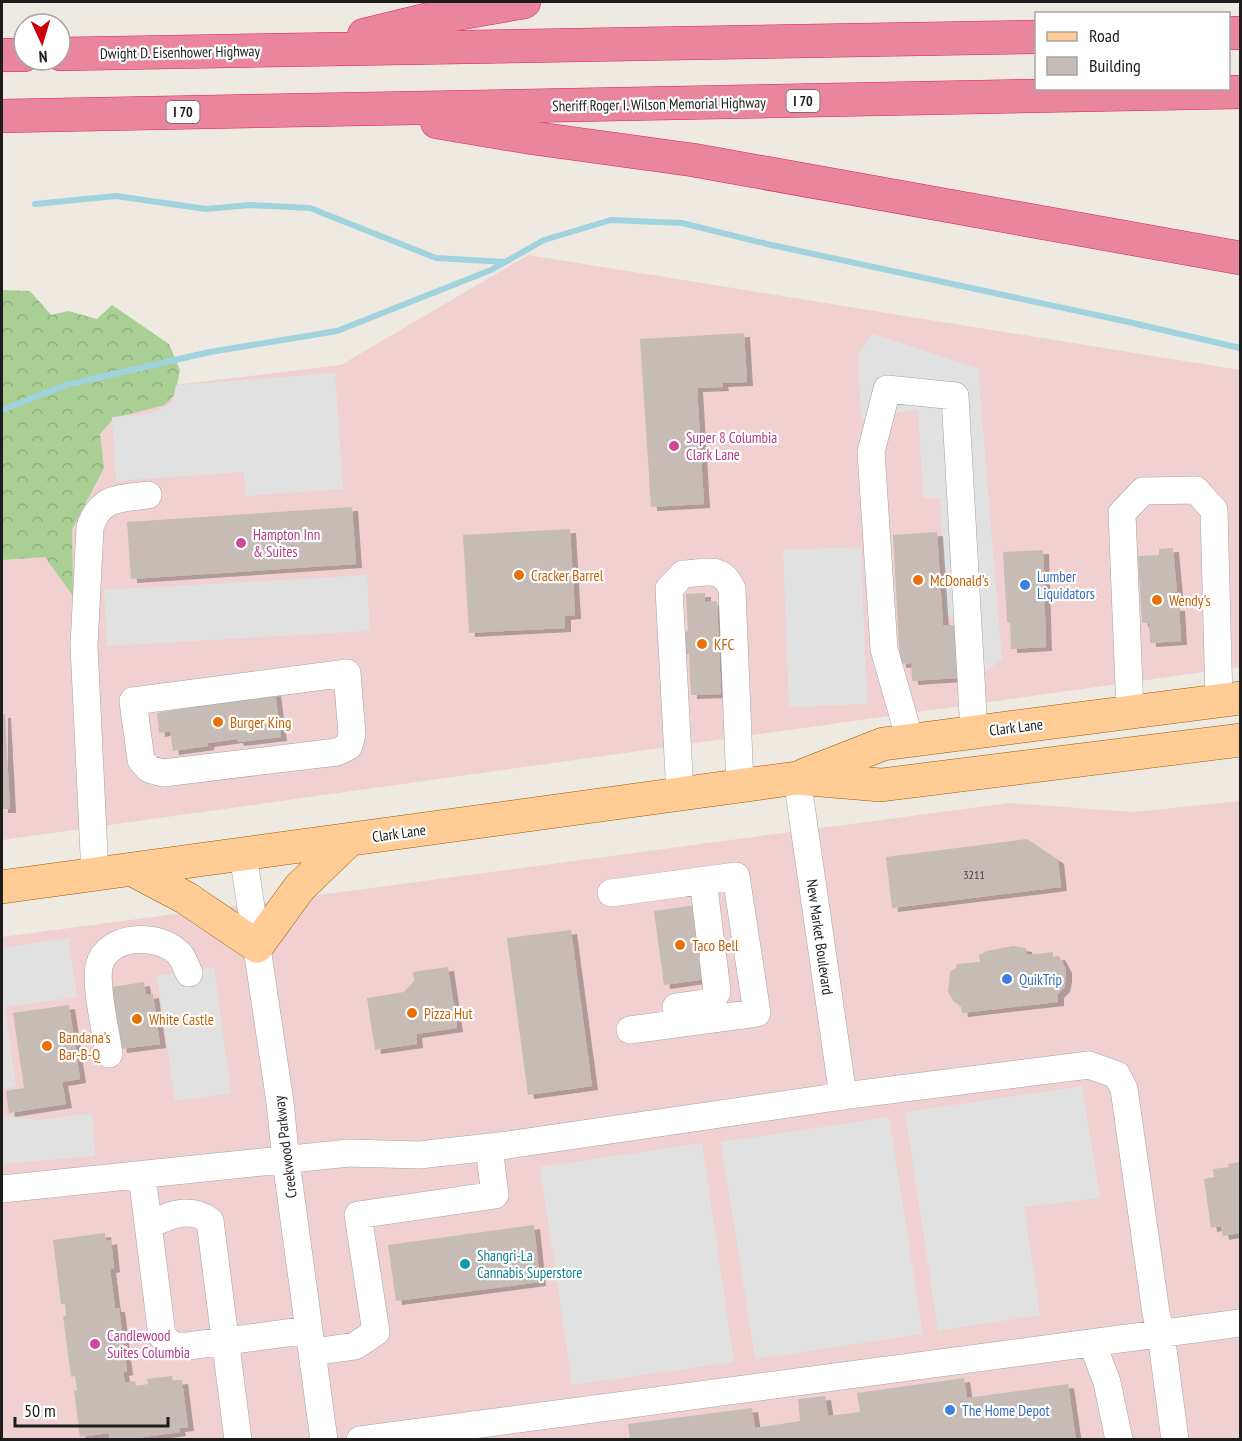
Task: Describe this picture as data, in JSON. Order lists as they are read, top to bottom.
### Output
{
  "streets": {
    "highway": ["Dwight D. Eisenhower Highway", "I 70", "Sheriff Roger I. Wilson Memorial Highway"],
    "main road": ["Clark Lane"],
    "street": ["New Market Boulevard", "Creekwood Parkway"]
  },
  "crossings": [
    ["I 70", "Sheriff Roger I. Wilson Memorial Highway"],
    ["Clark Lane", "New Market Boulevard"],
    ["Clark Lane", "Creekwood Parkway"]
  ],
  "places": [
    "Super 8 Columbia Clark Lane",
    "Hampton Inn & Suites",
    "Cracker Barrel",
    "McDonald's",
    "Lumber Liquidators",
    "Wendy's",
    "KFC",
    "Burger King",
    "Taco Bell",
    "QuikTrip",
    "Pizza Hut",
    "White Castle",
    "Bandana's Bar-B-Q",
    "Shangri-La Cannabis Superstore",
    "Candlewood Suites Columbia",
    "The Home Depot"
  ],
  "house_numbers": ["3211"],
  "legend": ["Road", "Building"],
  "scale_bar": "50 m",
  "north": "bottom"
}
